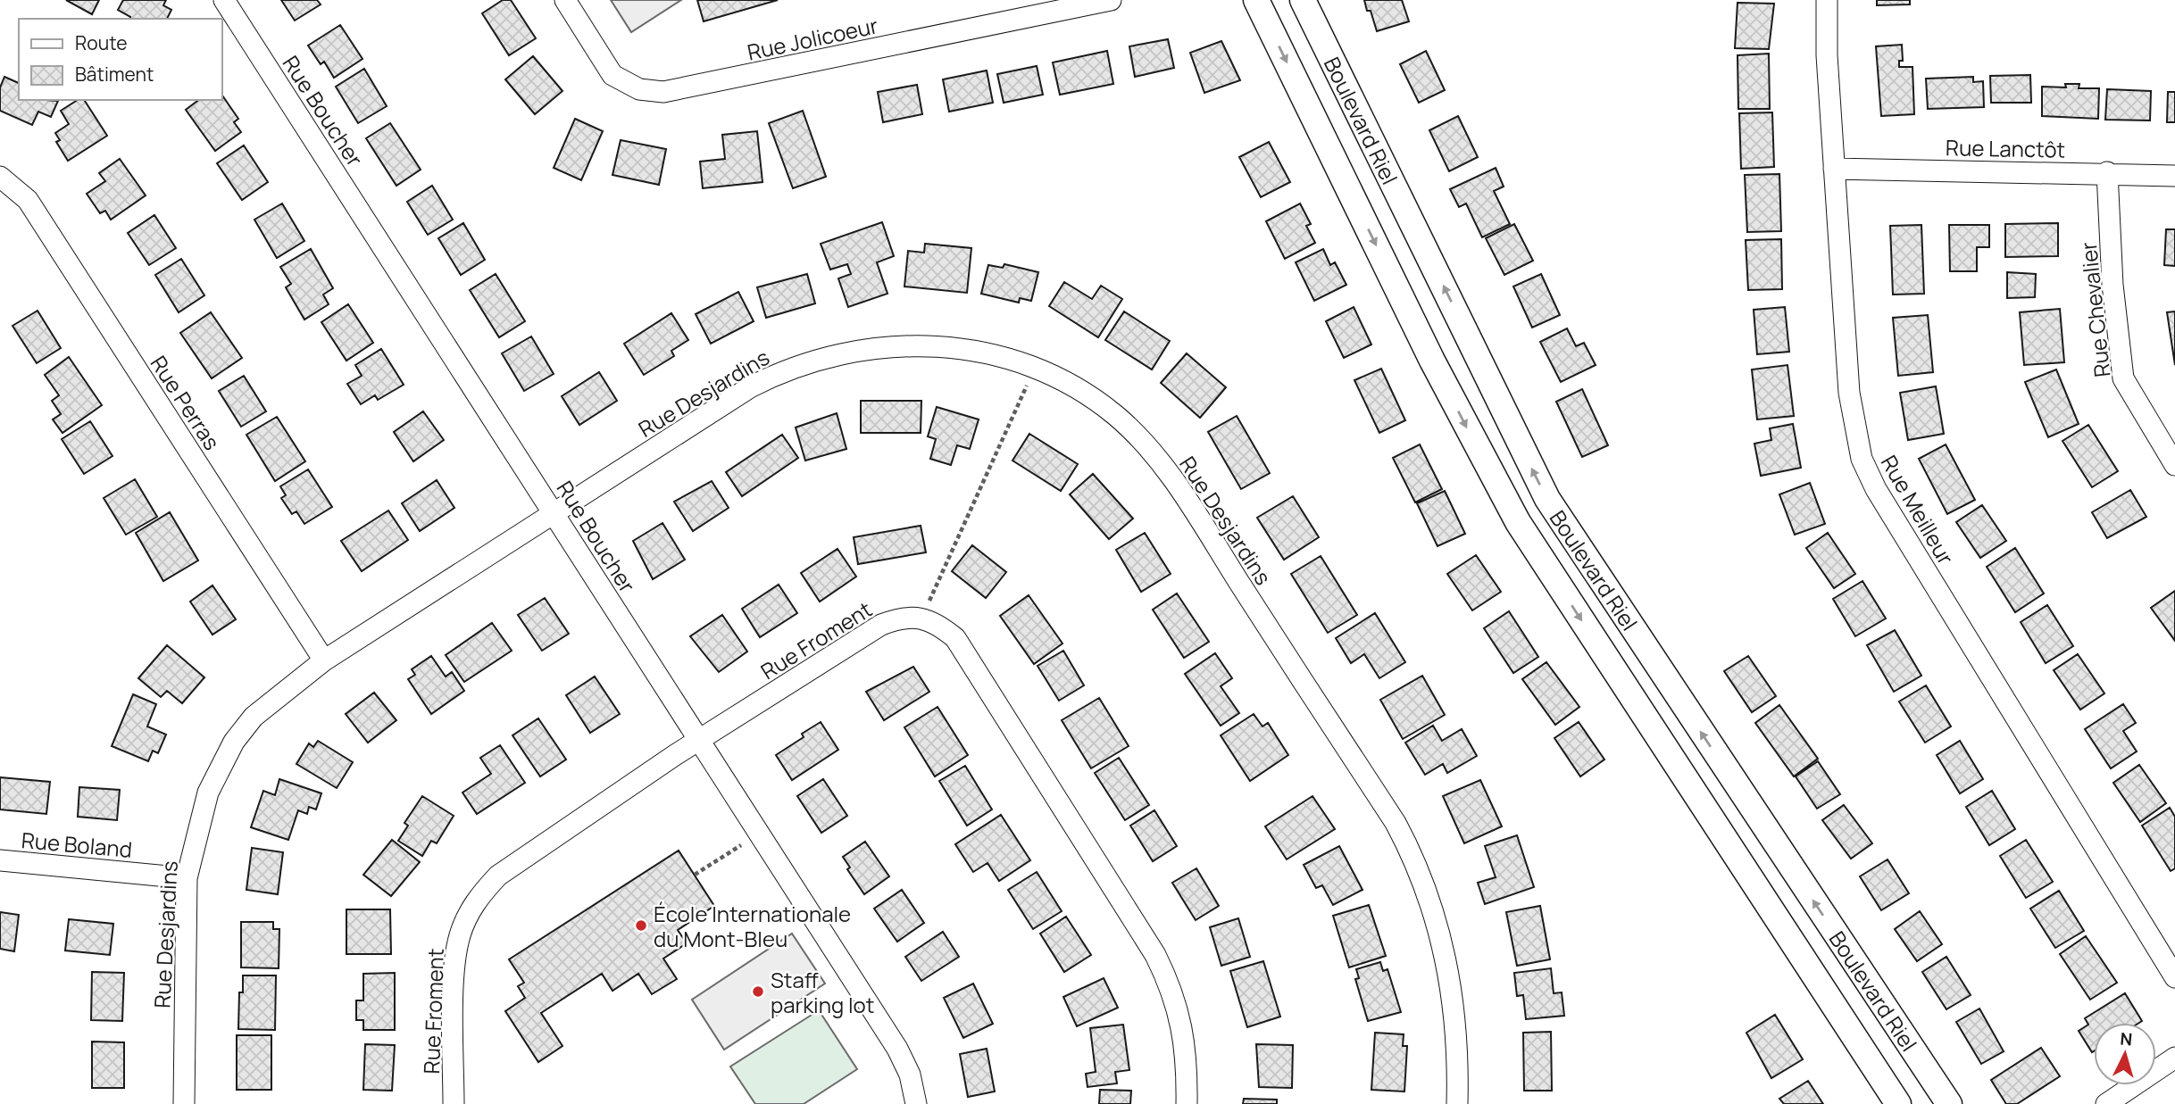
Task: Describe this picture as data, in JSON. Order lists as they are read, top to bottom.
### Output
{
  "streets": {
    "street": [
      "Rue Jolicoeur",
      "Rue Boucher",
      "Boulevard Riel",
      "Rue Lanctôt",
      "Rue Chevalier",
      "Rue Desjardins",
      "Rue Perras",
      "Rue Meilleur",
      "Rue Froment",
      "Rue Boland"
    ]
  },
  "crossings": [
    ["Rue Boucher", "Rue Desjardins"],
    ["Rue Boucher", "Rue Froment"],
    ["Rue Lanctôt", "Rue Chevalier"],
    ["Rue Lanctôt", "Rue Meilleur"],
    ["Rue Desjardins", "Rue Perras"],
    ["Rue Desjardins", "Rue Boland"]
  ],
  "places": ["École Internationale du Mont-Bleu", "Staff parking lot"],
  "legend": ["Route", "Bâtiment"],
  "north": "top"
}
